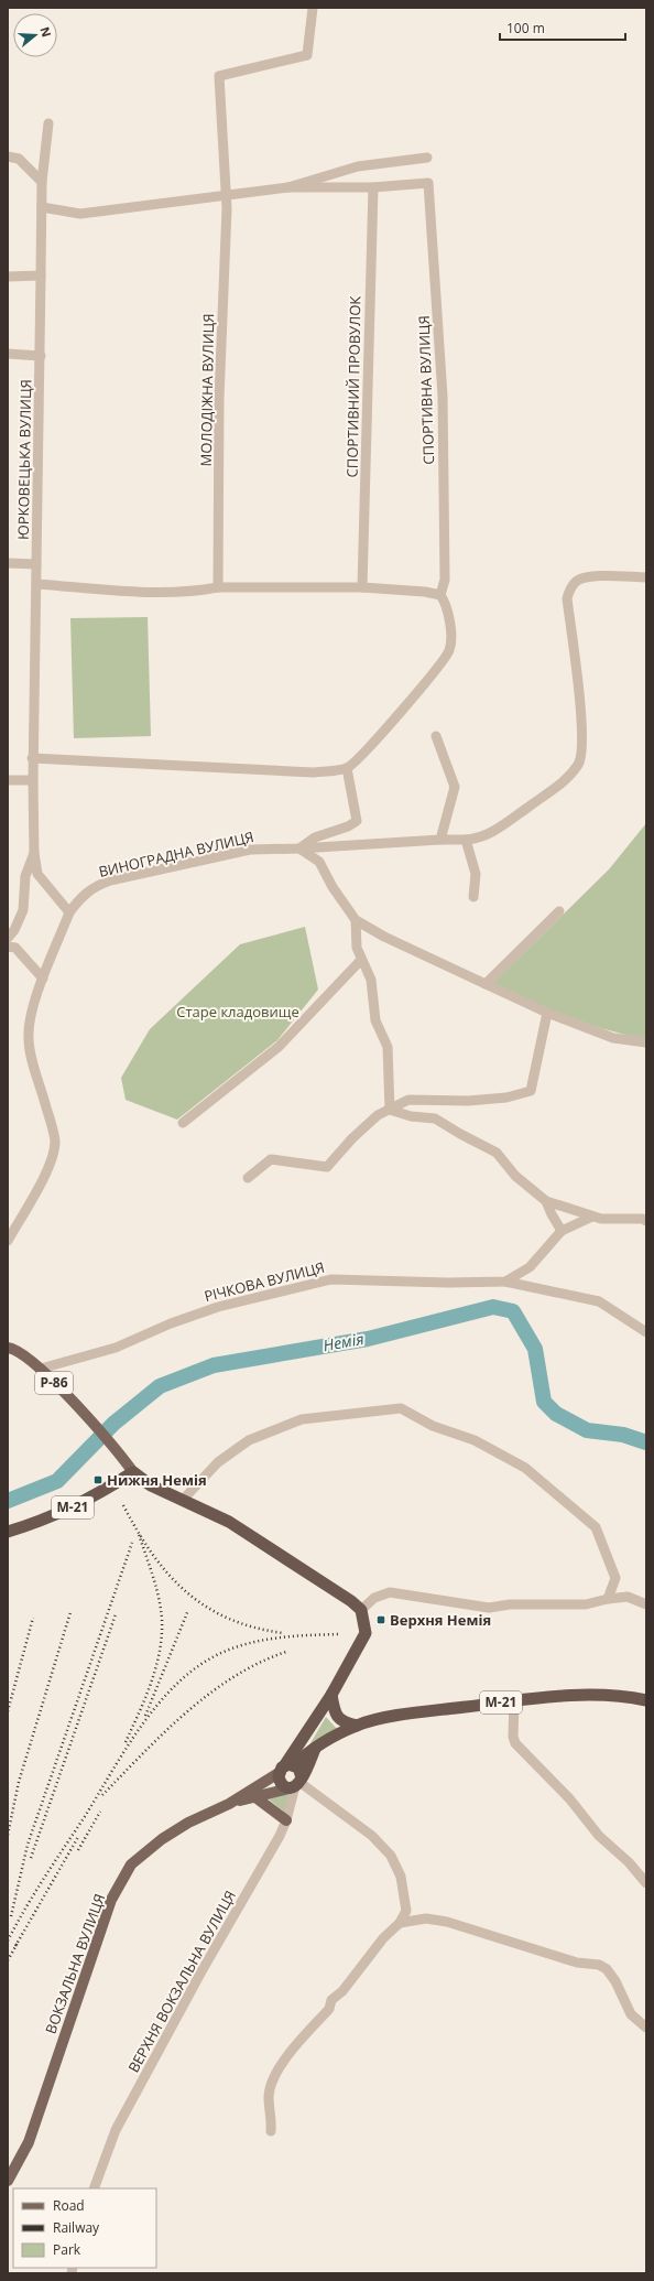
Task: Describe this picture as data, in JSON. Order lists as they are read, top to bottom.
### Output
{
  "streets": {
    "highway": ["М-21", "ВОКЗАЛЬНА ВУЛИЦЯ"],
    "main road": ["Р-86"],
    "street": [
      "СПОРТИВНИЙ ПРОВУЛОК",
      "МОЛОДІЖНА ВУЛИЦЯ",
      "СПОРТИВНА ВУЛИЦЯ",
      "ЮРКОВЕЦЬКА ВУЛИЦЯ",
      "ВИНОГРАДНА ВУЛИЦЯ",
      "РІЧКОВА ВУЛИЦЯ",
      "ВЕРХНЯ ВОКЗАЛЬНА ВУЛИЦЯ"
    ]
  },
  "crossings": [
    ["СПОРТИВНИЙ ПРОВУЛОК", "СПОРТИВНА ВУЛИЦЯ"],
    ["ЮРКОВЕЦЬКА ВУЛИЦЯ", "ВИНОГРАДНА ВУЛИЦЯ"],
    ["РІЧКОВА ВУЛИЦЯ", "Р-86"],
    ["Р-86", "М-21"],
    ["М-21", "ВОКЗАЛЬНА ВУЛИЦЯ"],
    ["М-21", "ВЕРХНЯ ВОКЗАЛЬНА ВУЛИЦЯ"],
    ["ВОКЗАЛЬНА ВУЛИЦЯ", "ВЕРХНЯ ВОКЗАЛЬНА ВУЛИЦЯ"]
  ],
  "water": ["Немія"],
  "parks": ["Старе кладовище"],
  "places": {
    "transit": ["Нижня Немія", "Верхня Немія"]
  },
  "legend": ["Road", "Railway", "Park"],
  "scale_bar": "100 m",
  "north": "right"
}
